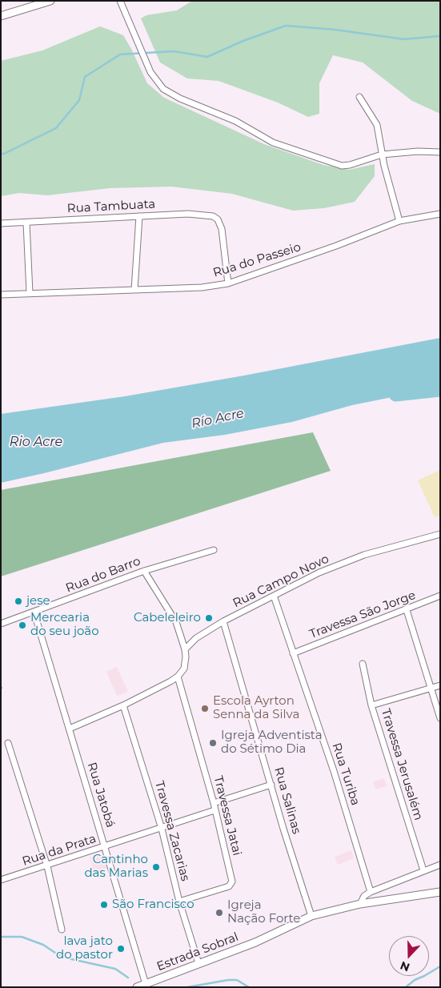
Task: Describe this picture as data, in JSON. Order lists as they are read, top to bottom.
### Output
{
  "streets": {
    "street": [
      "Rua Tambuata",
      "Rua do Passeio",
      "Rua do Barro",
      "Rua Campo Novo",
      "Travessa São Jorge",
      "Travessa Jerusalém",
      "Rua Turiba",
      "Rua Jatobá",
      "Rua Salinas",
      "Travessa Jatai",
      "Travessa Zacarias",
      "Rua da Prata",
      "Estrada Sobral"
    ]
  },
  "crossings": [
    ["Rua Tambuata", "Rua do Passeio"],
    ["Rua do Barro", "Rua Jatobá"],
    ["Rua Campo Novo", "Rua Turiba"],
    ["Rua Campo Novo", "Rua Salinas"],
    ["Travessa São Jorge", "Rua Turiba"],
    ["Rua Jatobá", "Rua da Prata"],
    ["Rua Jatobá", "Estrada Sobral"],
    ["Rua Salinas", "Estrada Sobral"],
    ["Travessa Jatai", "Travessa Zacarias"],
    ["Travessa Jatai", "Rua da Prata"],
    ["Travessa Zacarias", "Rua da Prata"],
    ["Travessa Zacarias", "Estrada Sobral"]
  ],
  "water": ["Río Acre", "Rio Acre"],
  "places": [
    "jese",
    "Cabeleleiro",
    "Mercearia do seu joão",
    "Escola Ayrton Senna da Silva",
    "Igreja Adventista do Sétimo Dia",
    "Cantinho das Marias",
    "São Francisco",
    "Igreja Nação Forte",
    "lava jato do pastor"
  ],
  "north": "bottom"
}
